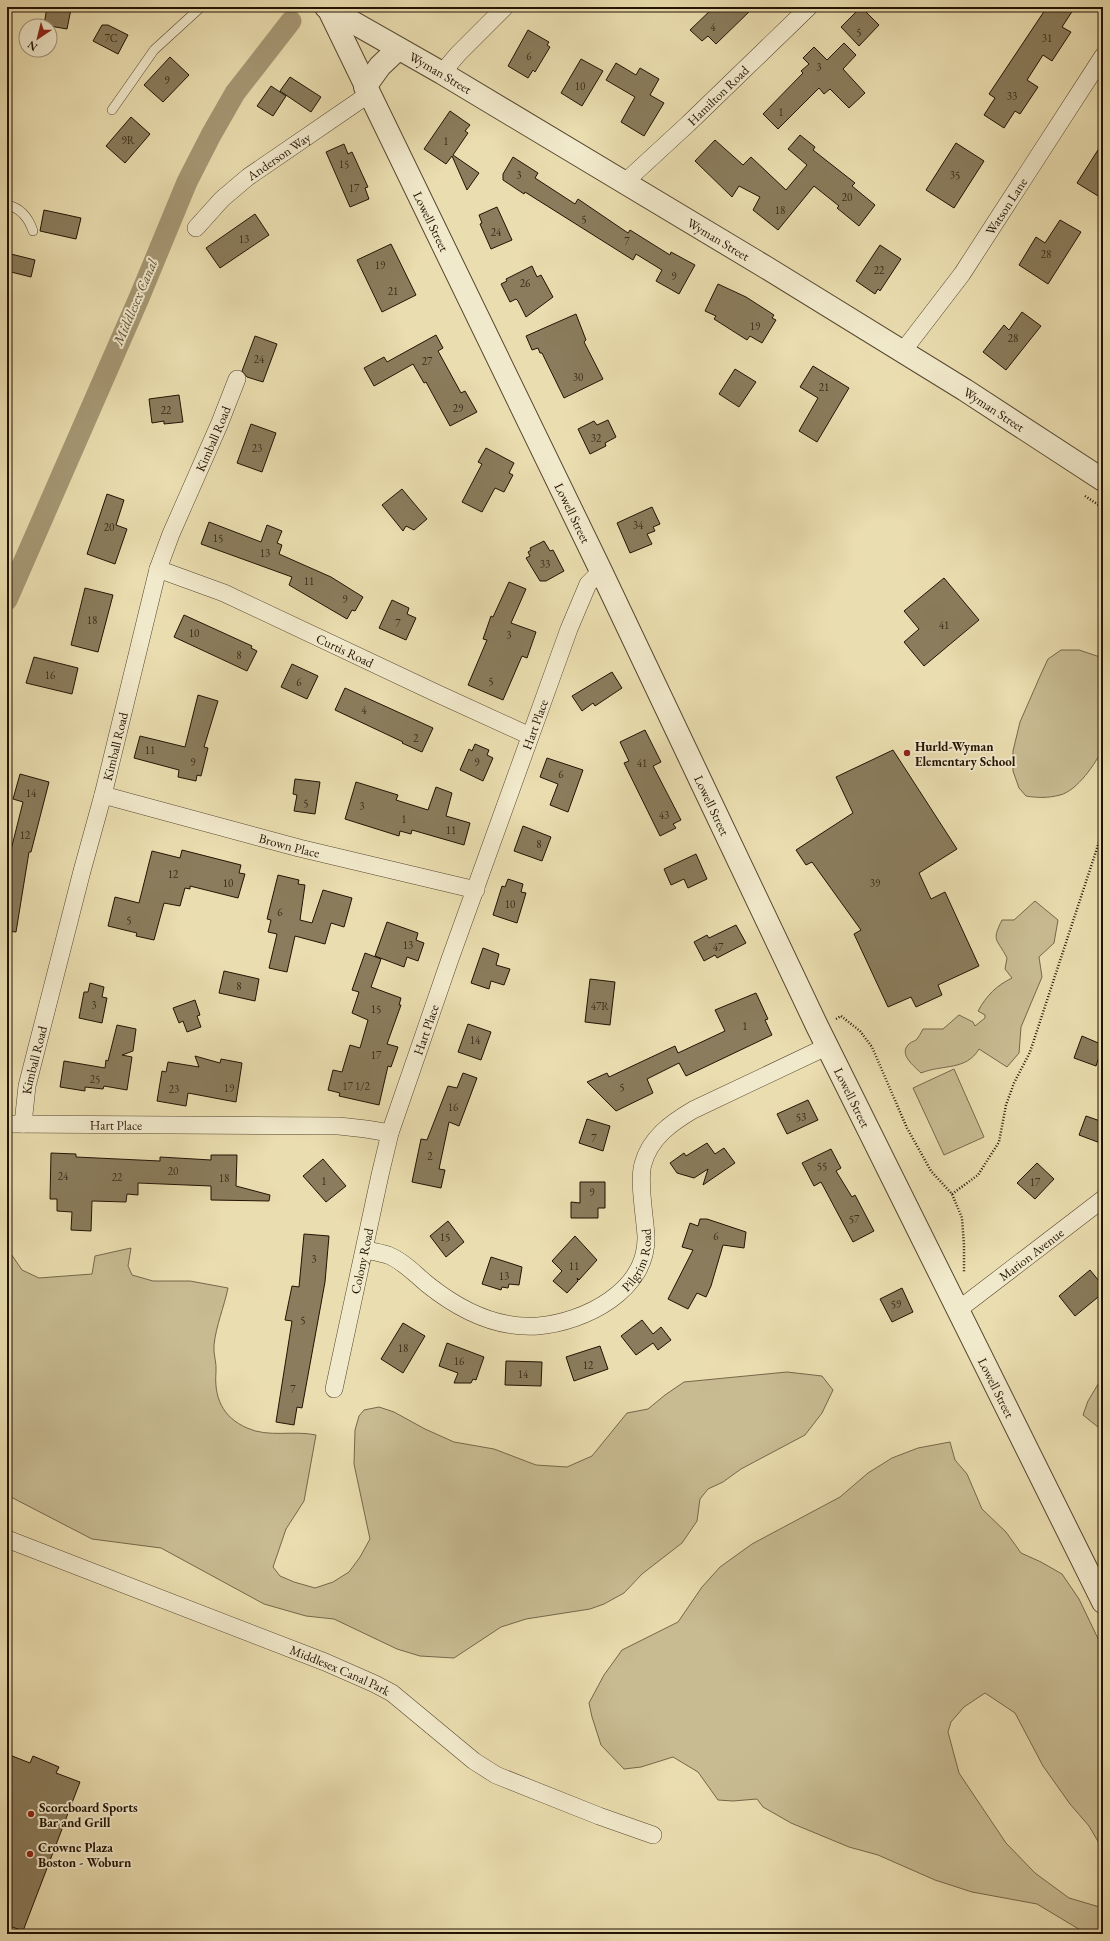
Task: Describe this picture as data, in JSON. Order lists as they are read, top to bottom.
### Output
{
  "streets": {
    "street": [
      "Wyman Street",
      "Hamilton Road",
      "Anderson Way",
      "Watson Lane",
      "Lowell Street",
      "Kimball Road",
      "Curtis Road",
      "Hart Place",
      "Brown Place",
      "Marion Avenue",
      "Pilgrim Road",
      "Colony Road",
      "Middlesex Canal Park"
    ]
  },
  "crossings": [
    ["Wyman Street", "Hamilton Road"],
    ["Wyman Street", "Watson Lane"],
    ["Wyman Street", "Lowell Street"],
    ["Anderson Way", "Lowell Street"],
    ["Lowell Street", "Hart Place"],
    ["Lowell Street", "Marion Avenue"],
    ["Lowell Street", "Pilgrim Road"],
    ["Kimball Road", "Curtis Road"],
    ["Kimball Road", "Hart Place"],
    ["Kimball Road", "Brown Place"],
    ["Curtis Road", "Hart Place"],
    ["Hart Place", "Brown Place"],
    ["Hart Place", "Colony Road"],
    ["Pilgrim Road", "Colony Road"]
  ],
  "water": ["Middlesex Canal"],
  "places": ["Hurld-Wyman Elementary School", "Scoreboard Sports Bar and Grill", "Crowne Plaza Boston - Woburn"],
  "house_numbers": [
    "4",
    "5",
    "7C",
    "31",
    "6",
    "3",
    "9",
    "10",
    "33",
    "1",
    "9R",
    "1",
    "15",
    "3",
    "35",
    "17",
    "20",
    "18",
    "5",
    "24",
    "13",
    "7",
    "28",
    "19",
    "22",
    "9",
    "26",
    "21",
    "19",
    "28",
    "24",
    "27",
    "30",
    "21",
    "29",
    "22",
    "32",
    "23",
    "34",
    "20",
    "15",
    "13",
    "33",
    "11",
    "9",
    "18",
    "7",
    "41",
    "10",
    "3",
    "8",
    "16",
    "5",
    "6",
    "4",
    "2",
    "11",
    "9",
    "9",
    "41",
    "6",
    "14",
    "5",
    "3",
    "43",
    "1",
    "11",
    "12",
    "8",
    "12",
    "10",
    "39",
    "10",
    "6",
    "5",
    "13",
    "47",
    "8",
    "3",
    "47R",
    "15",
    "1",
    "14",
    "17",
    "25",
    "17 1/2",
    "5",
    "19",
    "23",
    "16",
    "53",
    "7",
    "2",
    "55",
    "20",
    "24",
    "22",
    "18",
    "1",
    "17",
    "9",
    "57",
    "6",
    "15",
    "3",
    "11",
    "13",
    "59",
    "5",
    "18",
    "16",
    "12",
    "14",
    "7"
  ],
  "north": "bottom left"
}
